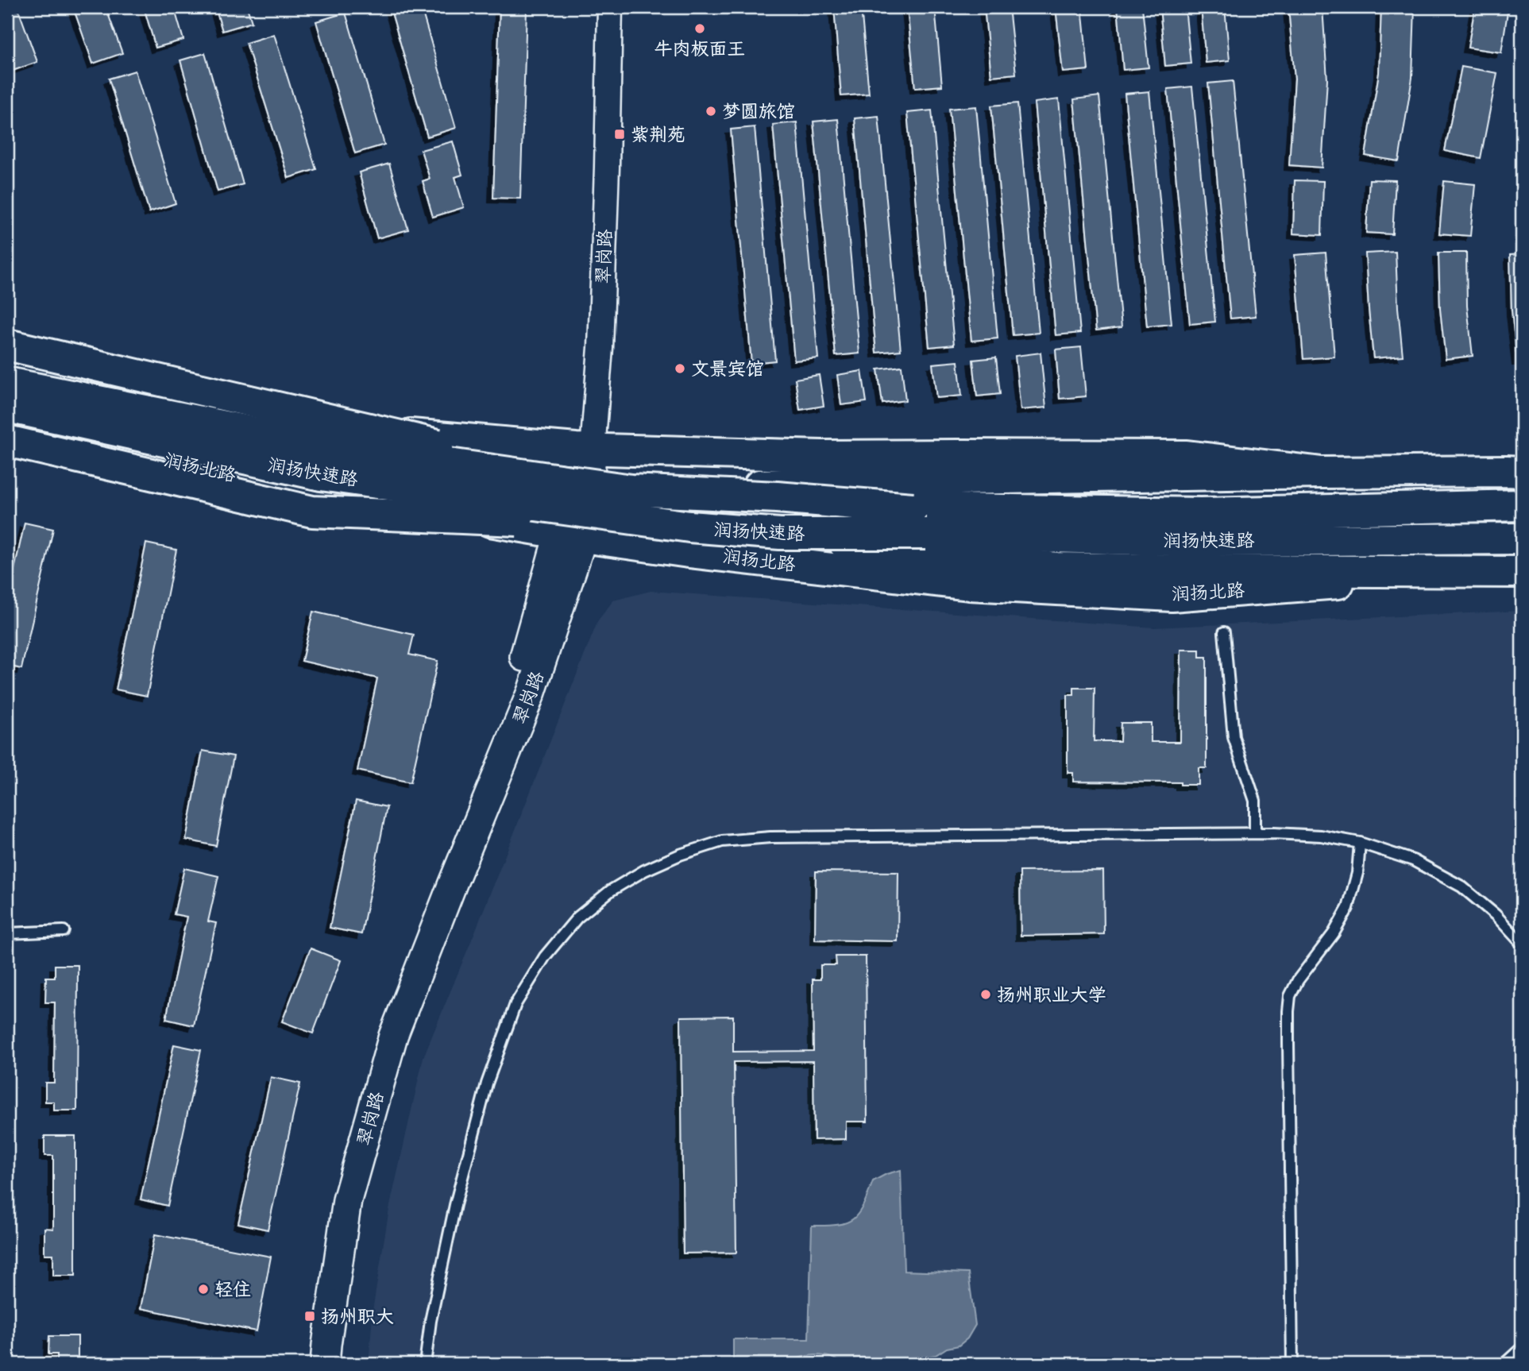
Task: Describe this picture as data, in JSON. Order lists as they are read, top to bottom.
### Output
{
  "streets": {
    "main road": ["翠岗路", "润扬北路", "润扬快速路"]
  },
  "crossings": [
    ["翠岗路", "润扬北路"]
  ],
  "places": {
    "other": [
      "牛肉板面王",
      "梦圆旅馆",
      "文景宾馆",
      "扬州职业大学",
      "轻住"
    ],
    "transit": ["紫荆苑", "扬州职大"]
  }
}
